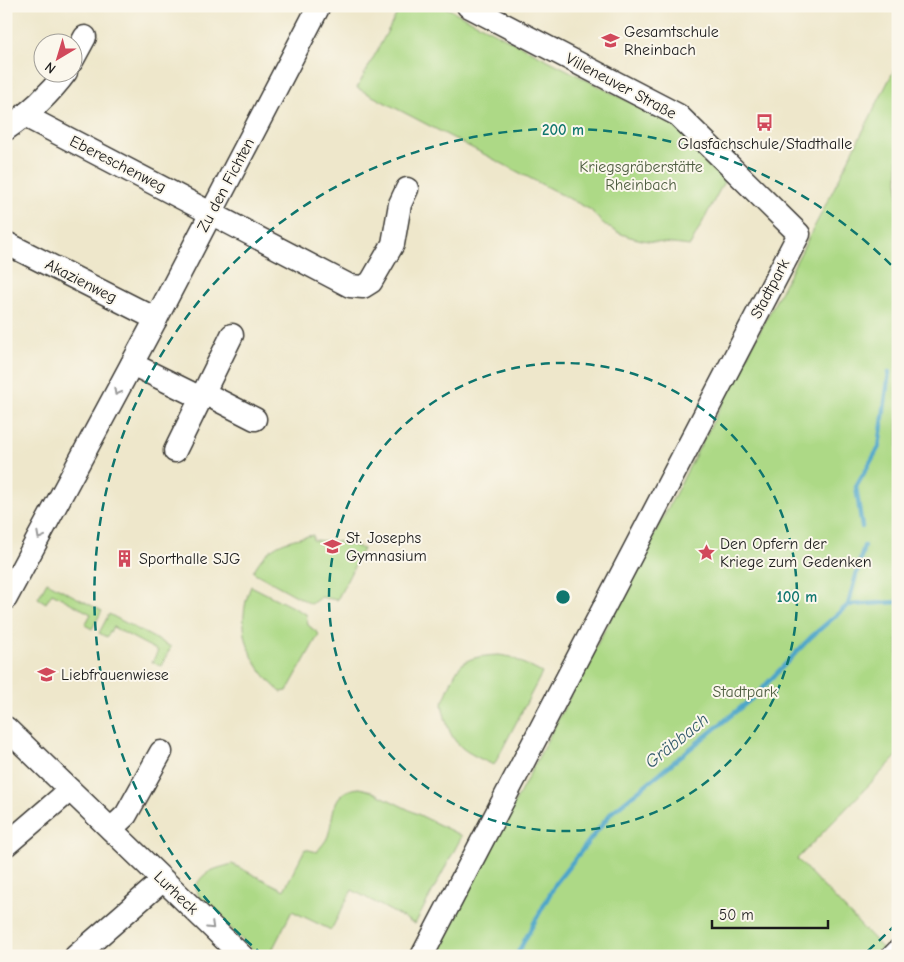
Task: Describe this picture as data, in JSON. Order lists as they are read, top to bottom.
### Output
{
  "streets": {
    "street": [
      "Villeneuver Straße",
      "Ebereschenweg",
      "Zu den Fichten",
      "Akazienweg",
      "Stadtpark",
      "Lurheck"
    ]
  },
  "crossings": [
    ["Villeneuver Straße", "Stadtpark"],
    ["Ebereschenweg", "Zu den Fichten"],
    ["Zu den Fichten", "Akazienweg"]
  ],
  "one_way": ["Zu den Fichten"],
  "water": ["Gräbbach"],
  "parks": ["Kriegsgräberstätte Rheinbach", "Stadtpark"],
  "places": {
    "school or university": ["Gesamtschule Rheinbach", "St. Josephs Gymnasium", "Liebfrauenwiese"],
    "bus stop": ["Glasfachschule/Stadthalle"],
    "place": ["Den Opfern der Kriege zum Gedenken"],
    "building": ["Sporthalle SJG"]
  },
  "scale_bar": "50 m",
  "north": "bottom left",
  "rings": ["200 m", "100 m"]
}
